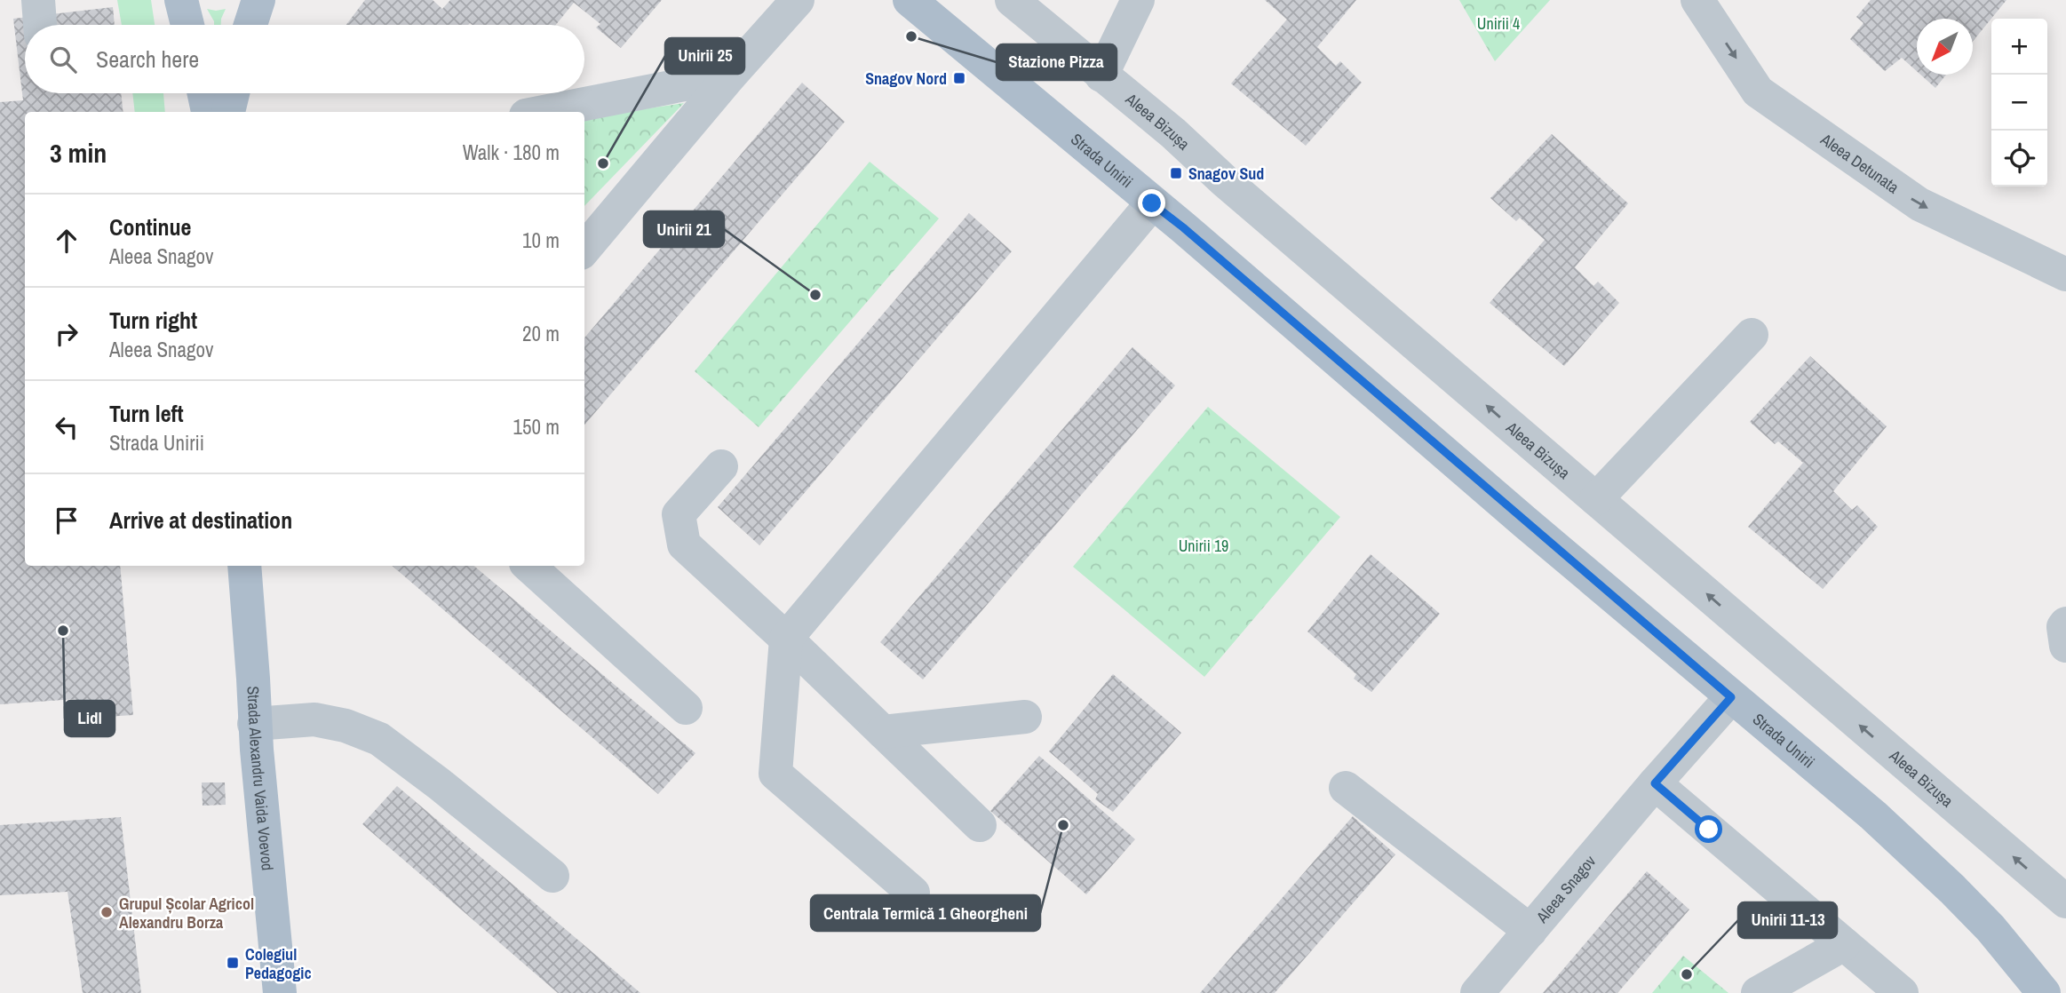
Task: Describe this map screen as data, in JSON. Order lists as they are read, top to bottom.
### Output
{
  "streets": {
    "main road": ["Strada Unirii", "Strada Alexandru Vaida Voevod"],
    "street": ["Aleea Bizușa", "Aleea Detunata", "Aleea Snagov"]
  },
  "crossings": [
    ["Strada Unirii", "Aleea Snagov"]
  ],
  "one_way": ["Aleea Bizușa", "Aleea Detunata"],
  "parks": ["Unirii 4", "Unirii 19"],
  "places": {
    "other": [
      "Stazione Pizza",
      "Unirii 25",
      "Unirii 21",
      "Lidl",
      "Centrala Termică 1 Gheorgheni",
      "Grupul Școlar Agricol Alexandru Borza",
      "Unirii 11-13"
    ],
    "transit": ["Snagov Nord", "Snagov Sud", "Colegiul Pedagogic"]
  },
  "north": "bottom left",
  "page": {
    "map_buttons": ["+", "−"],
    "search": "Search here",
    "heading": ["3 min", "Walk · 180 m"],
    "list": [
      ["Continue", "Aleea Snagov", "10 m"],
      ["Turn right", "Aleea Snagov", "20 m"],
      ["Turn left", "Strada Unirii", "150 m"],
      "Arrive at destination"
    ]
  }
}
